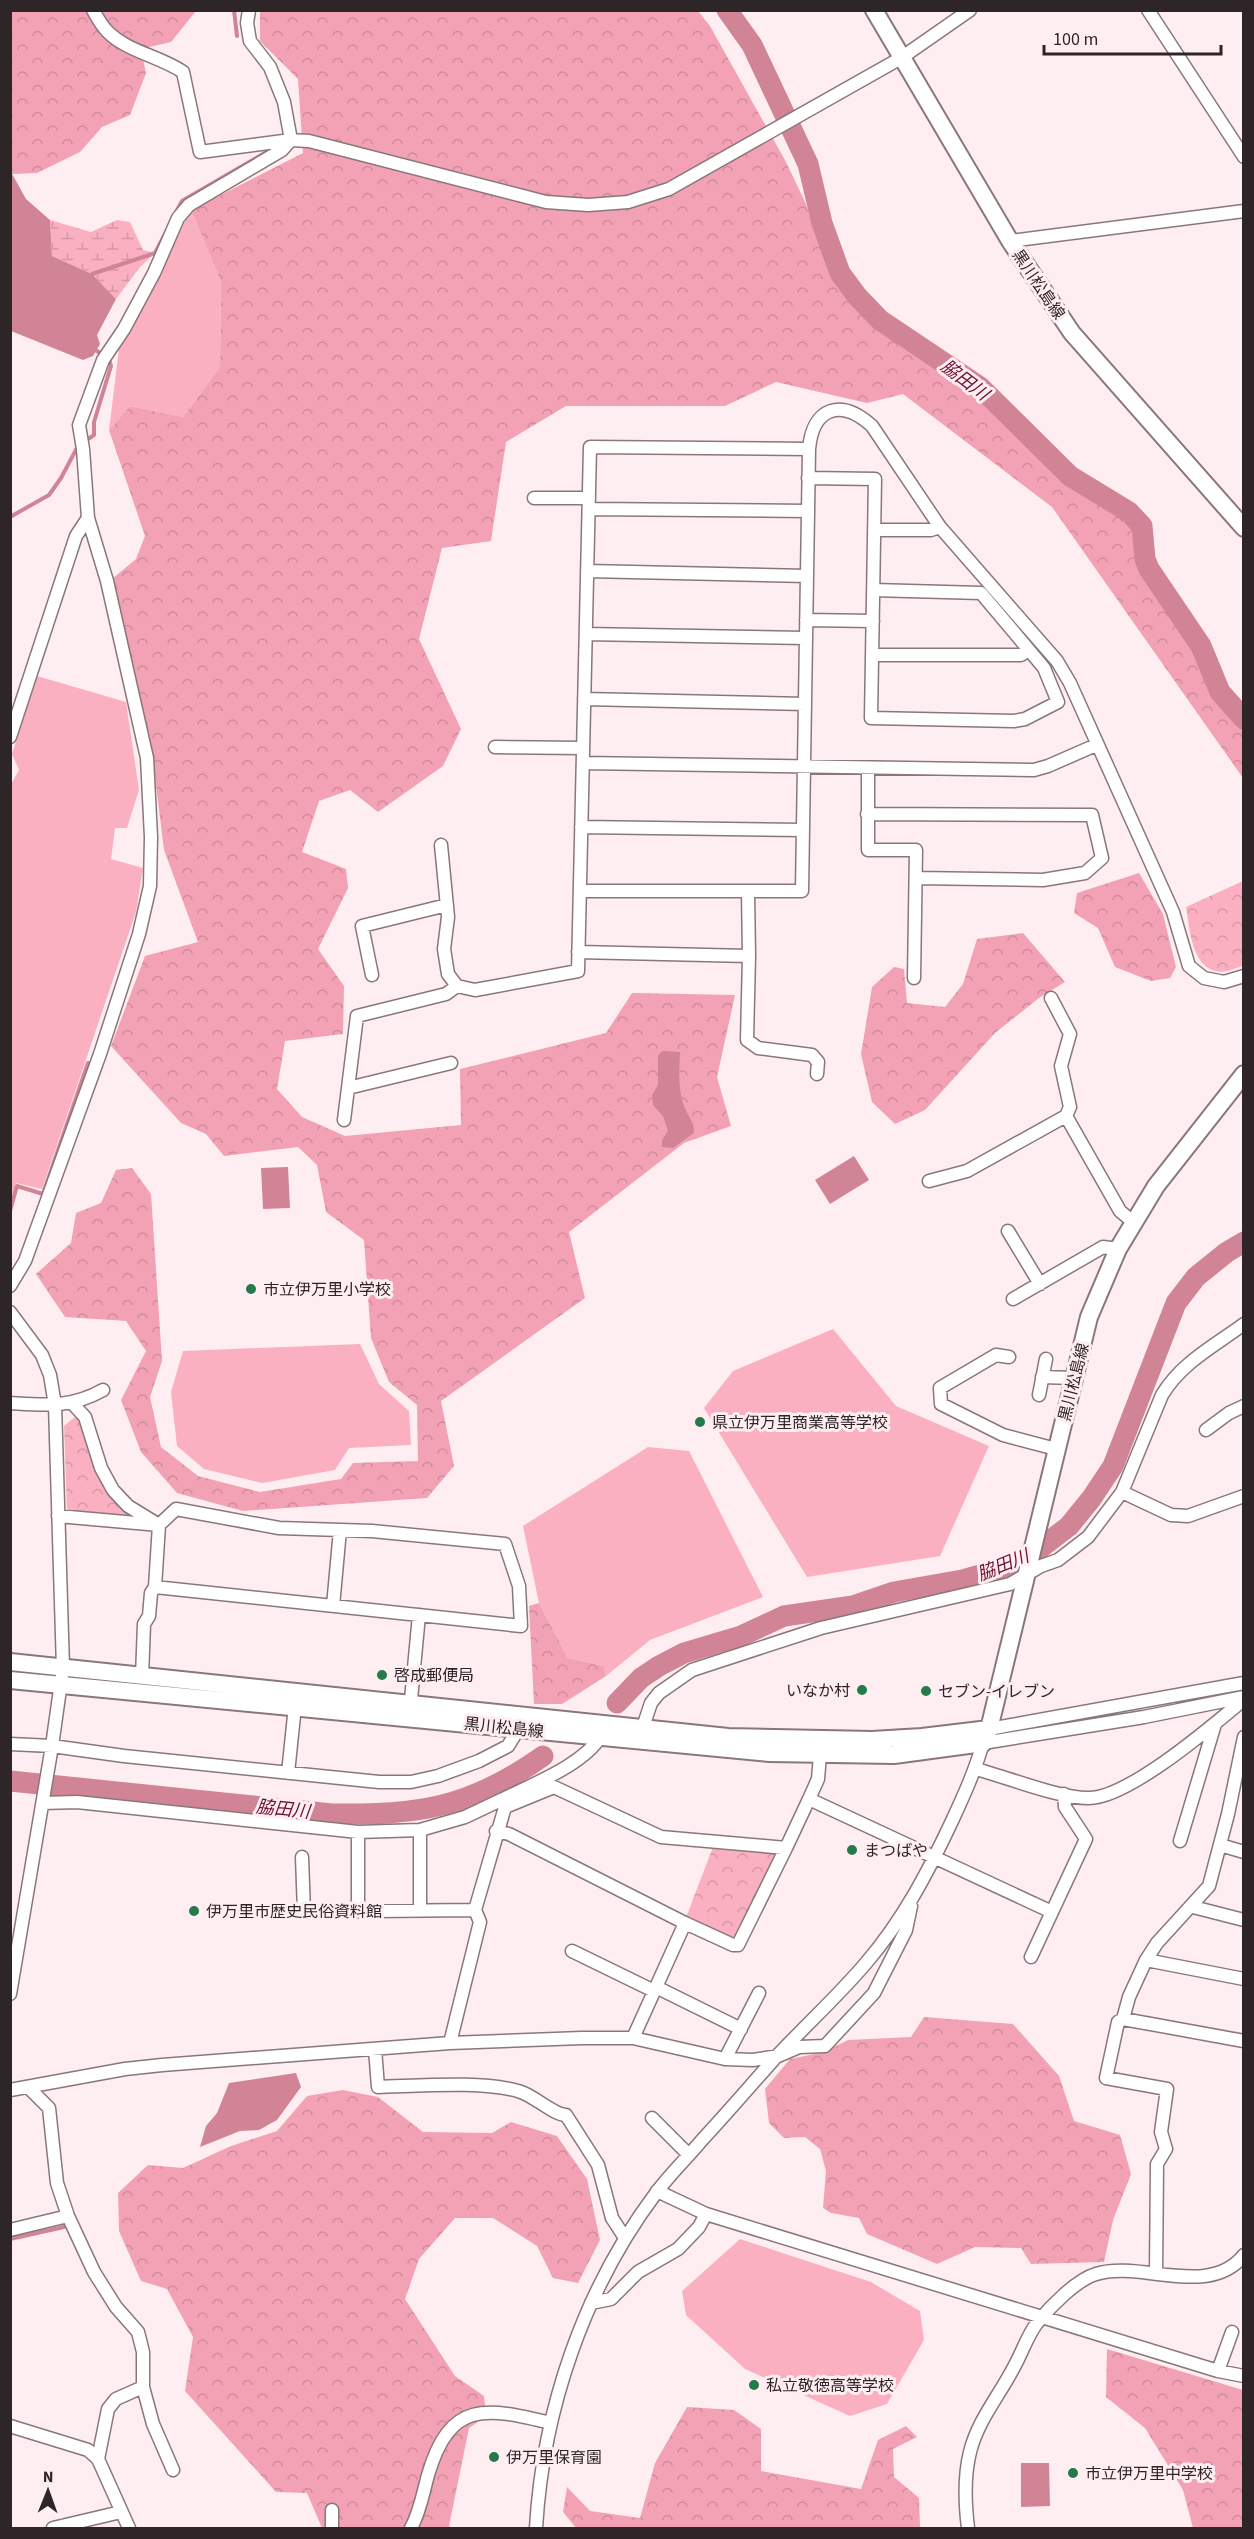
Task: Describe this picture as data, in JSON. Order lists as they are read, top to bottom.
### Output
{
  "streets": {
    "main road": ["黒川松島線"]
  },
  "water": ["脇田川"],
  "places": [
    "市立伊万里小学校",
    "県立伊万里商業高等学校",
    "啓成郵便局",
    "いなか村",
    "セブン-イレブン",
    "まつばや",
    "伊万里市歴史民俗資料館",
    "私立敬徳高等学校",
    "伊万里保育園",
    "市立伊万里中学校"
  ],
  "scale_bar": "100 m",
  "north": "top"
}
